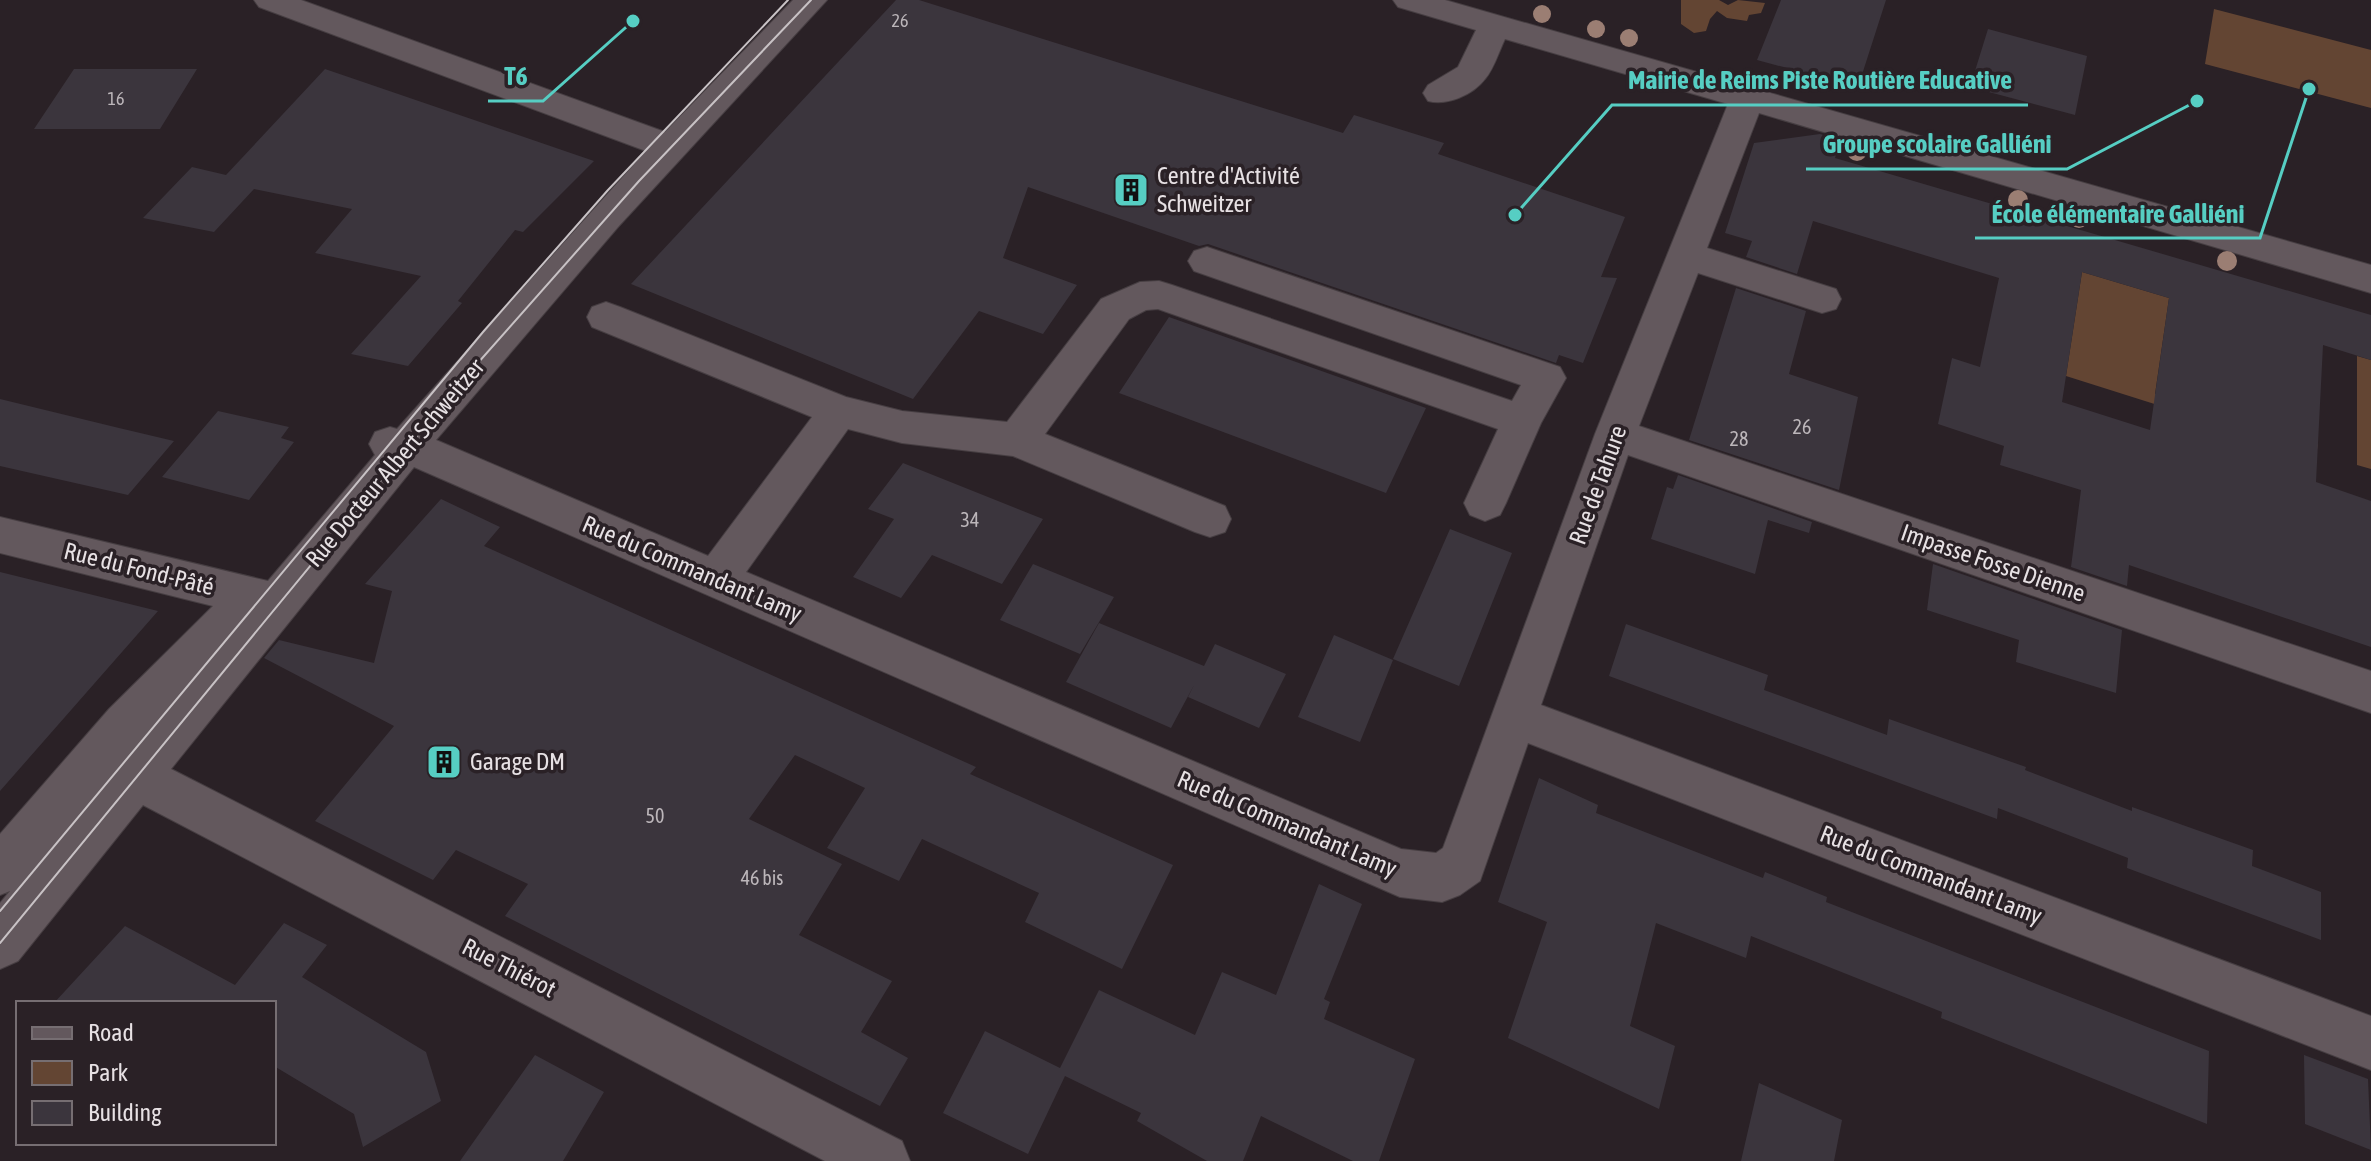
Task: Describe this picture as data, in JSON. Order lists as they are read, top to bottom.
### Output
{
  "streets": {
    "street": [
      "Rue Docteur Albert Schweitzer",
      "Rue de Tahure",
      "Impasse Fosse Dienne",
      "Rue du Fond-Pâté",
      "Rue du Commandant Lamy",
      "Rue Thiérot"
    ]
  },
  "crossings": [
    ["Rue Docteur Albert Schweitzer", "Rue du Fond-Pâté"],
    ["Rue Docteur Albert Schweitzer", "Rue du Commandant Lamy"],
    ["Rue Docteur Albert Schweitzer", "Rue Thiérot"],
    ["Rue de Tahure", "Impasse Fosse Dienne"],
    ["Rue de Tahure", "Rue du Commandant Lamy"]
  ],
  "places": {
    "other": [
      "T6",
      "École élémentaire Galliéni",
      "Groupe scolaire Galliéni",
      "Mairie de Reims Piste Routière Educative"
    ],
    "building": ["Centre d'Activité Schweitzer", "Garage DM"]
  },
  "house_numbers": [
    "26",
    "16",
    "26",
    "28",
    "34",
    "50",
    "46 bis"
  ],
  "legend": ["Road", "Park", "Building"]
}
